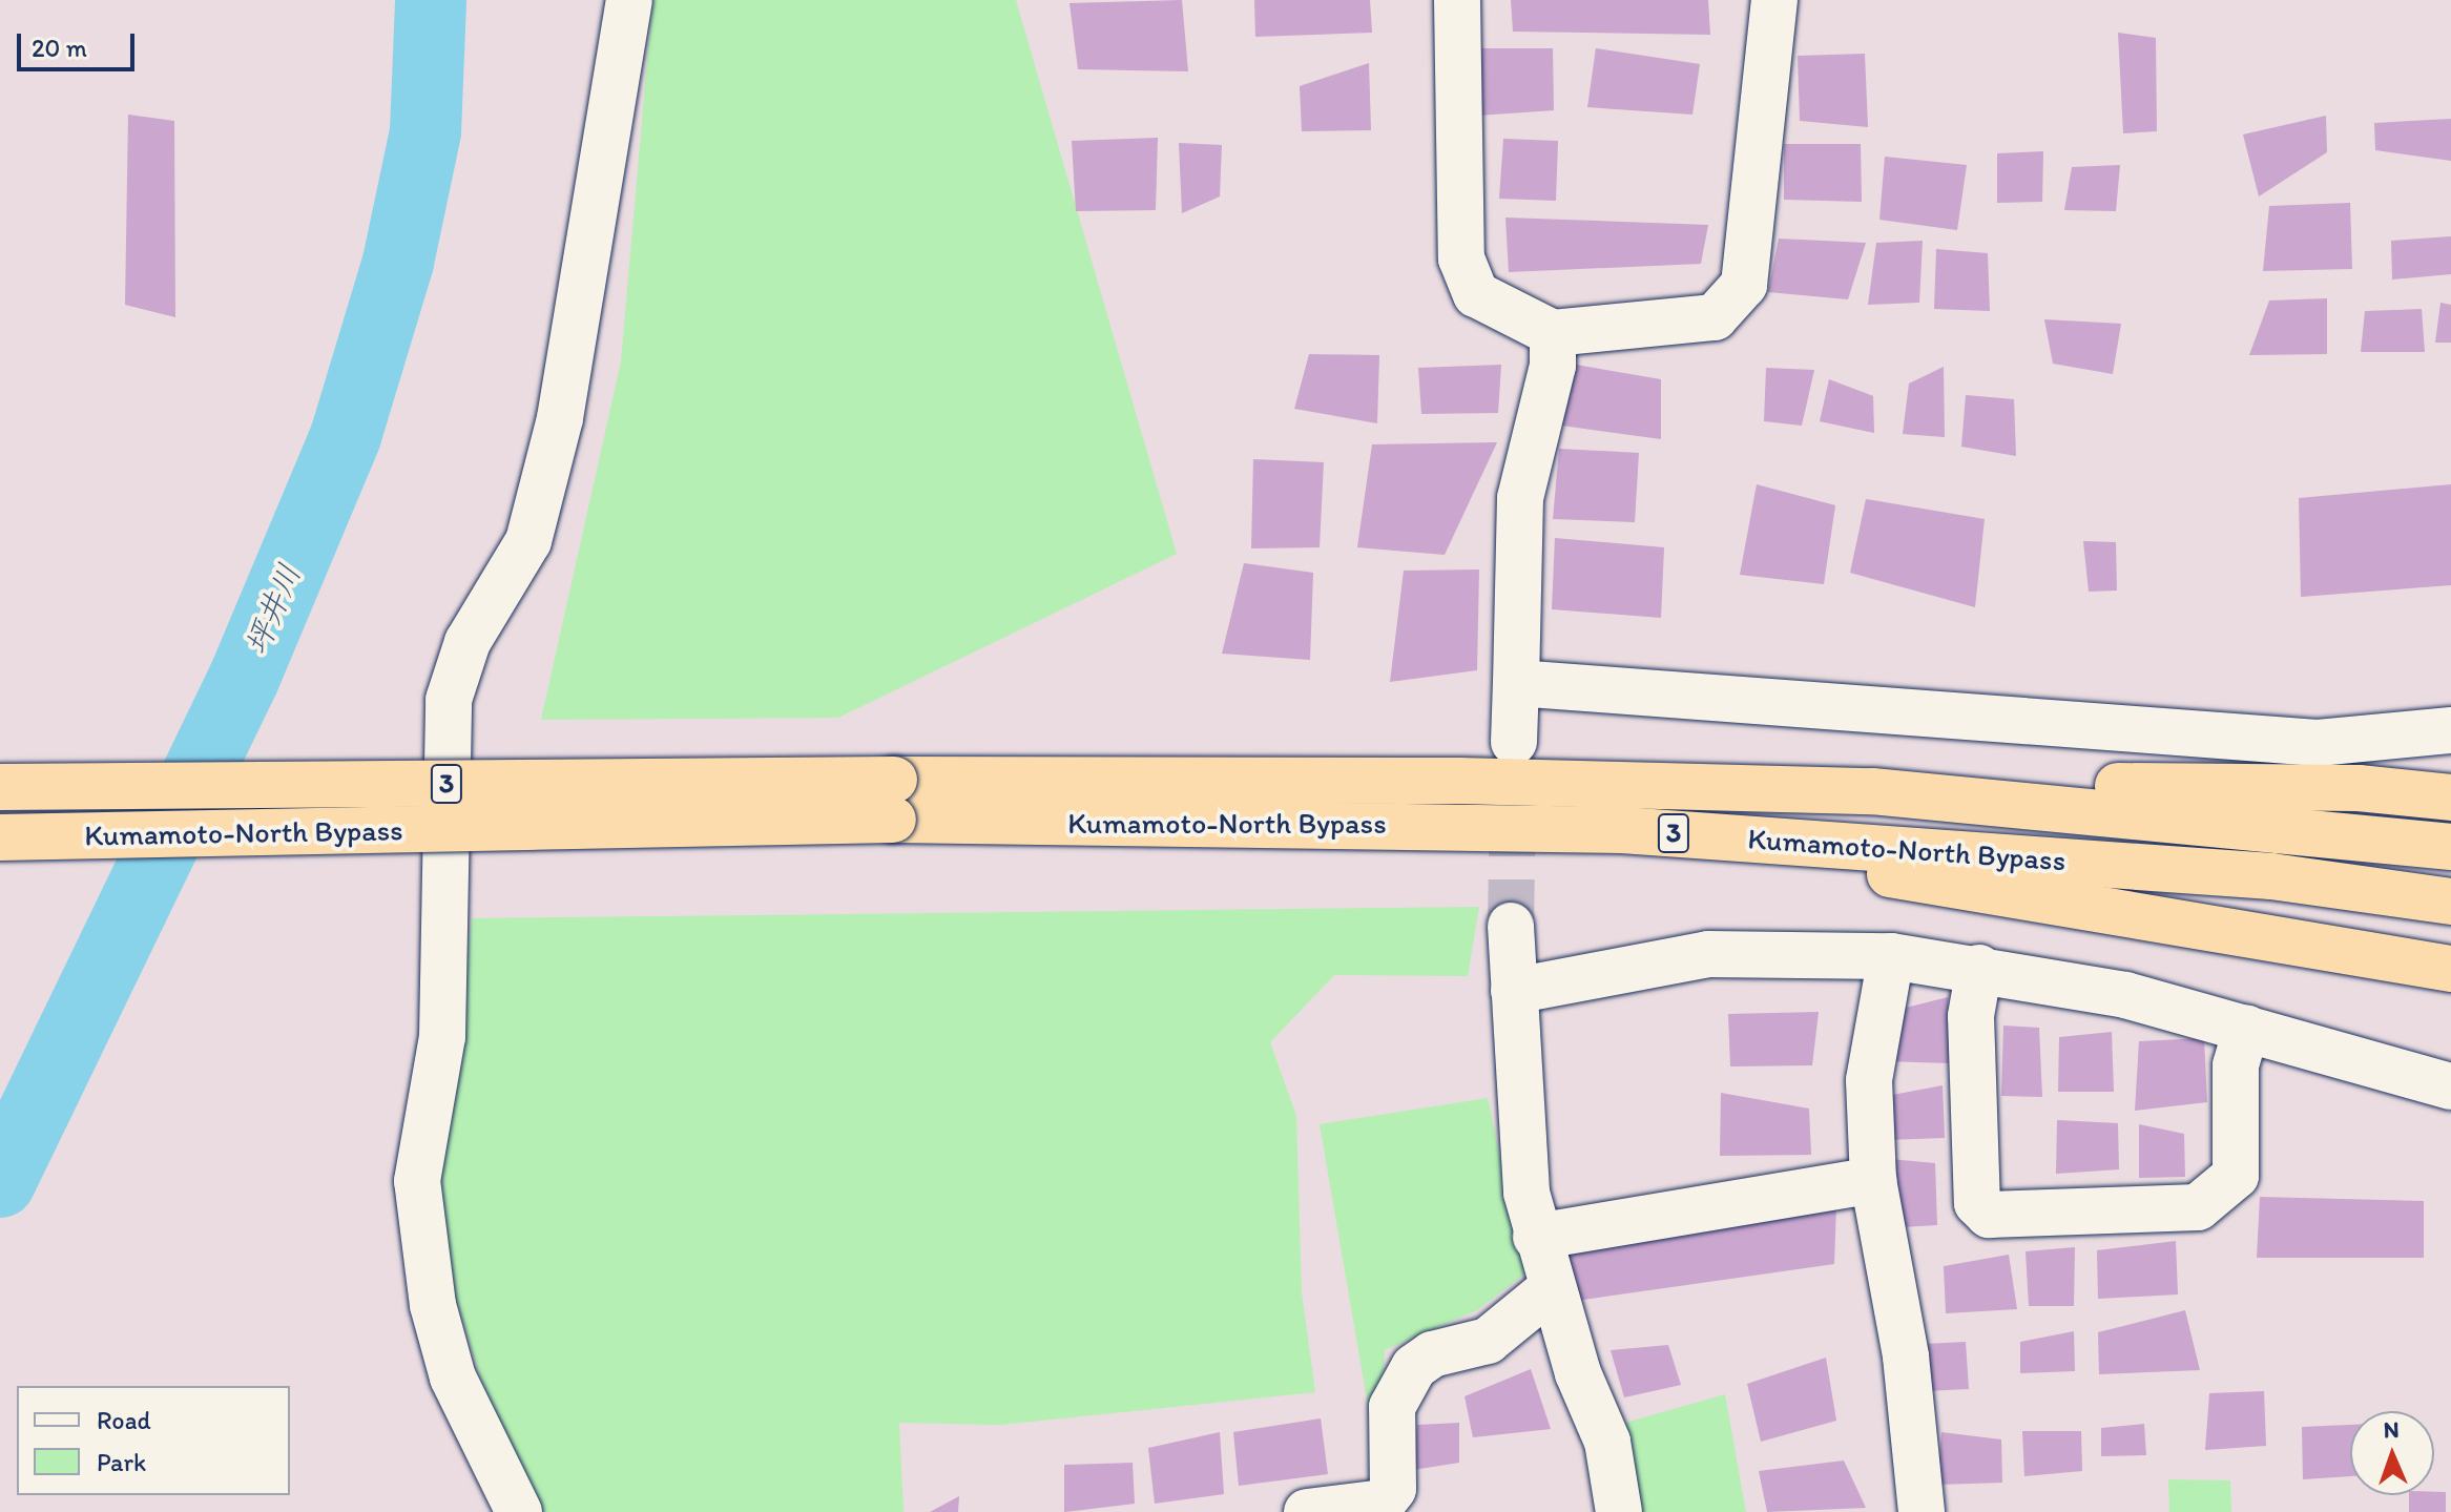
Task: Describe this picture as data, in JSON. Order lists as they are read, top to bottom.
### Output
{
  "streets": {
    "highway": ["3", "Kumamoto-North Bypass"]
  },
  "water": ["坪井川"],
  "legend": ["Road", "Park"],
  "scale_bar": "20 m",
  "north": "top"
}
